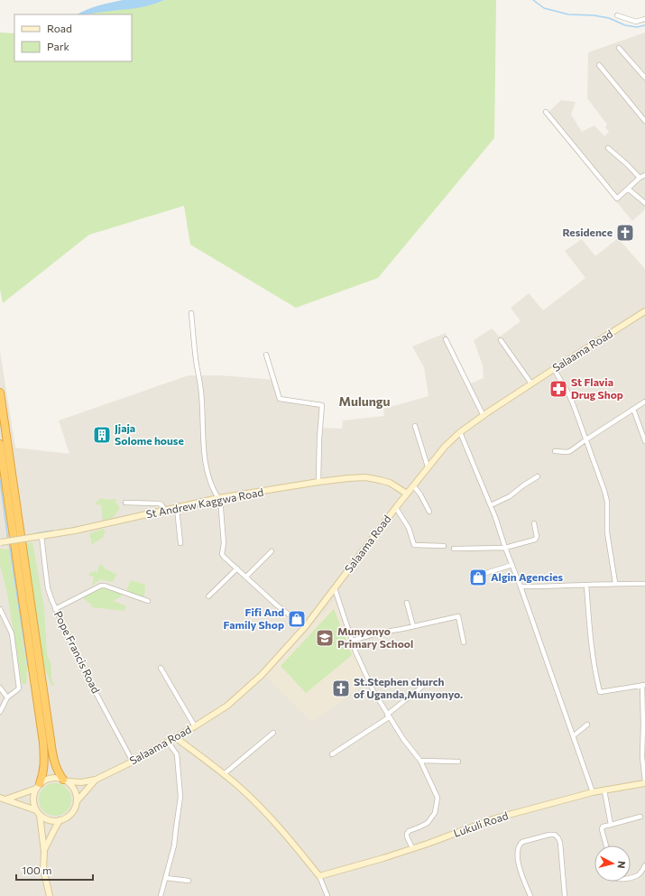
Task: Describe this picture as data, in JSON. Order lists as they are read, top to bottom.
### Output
{
  "streets": {
    "main road": ["Salaama Road", "St Andrew Kaggwa Road", "Lukuli Road"],
    "street": ["Pope Francis Road"]
  },
  "crossings": [
    ["Salaama Road", "St Andrew Kaggwa Road"],
    ["Salaama Road", "Pope Francis Road"],
    ["St Andrew Kaggwa Road", "Pope Francis Road"]
  ],
  "districts": ["Mulungu"],
  "places": {
    "church": ["Residence", "St.Stephen church of Uganda,Munyonyo."],
    "pharmacy": ["St Flavia Drug Shop"],
    "building": ["Jjaja Solome house"],
    "shop": ["Algin Agencies", "Fifi And Family Shop"],
    "school or university": ["Munyonyo Primary School"]
  },
  "legend": ["Road", "Park"],
  "scale_bar": "100 m",
  "north": "right"
}
